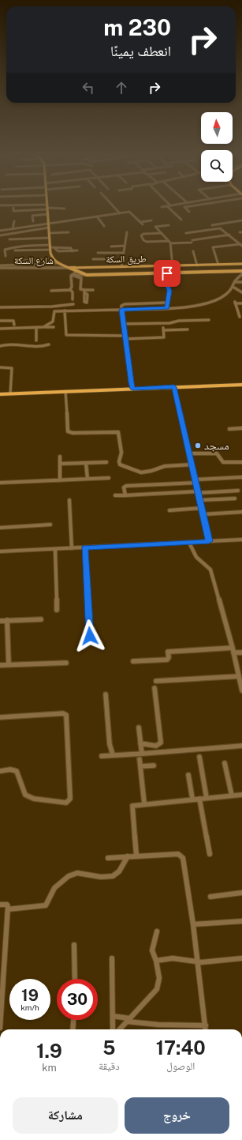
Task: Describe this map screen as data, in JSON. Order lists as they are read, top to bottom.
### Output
{
  "streets": {
    "main road": ["طريق السكة"],
    "street": ["شارع السكة"]
  },
  "crossings": [
    ["طريق السكة", "شارع السكة"]
  ],
  "places": ["مسجد"],
  "north": "top",
  "page": {
    "turn": ["230 m", "انعطف يمينًا"],
    "speed": "19 km/h",
    "limit": "30",
    "eta": [
      "17:40",
      "الوصول",
      "5",
      "دقيقة",
      "1.9",
      "km"
    ],
    "buttons": ["خروج", "مشاركة"]
  }
}
